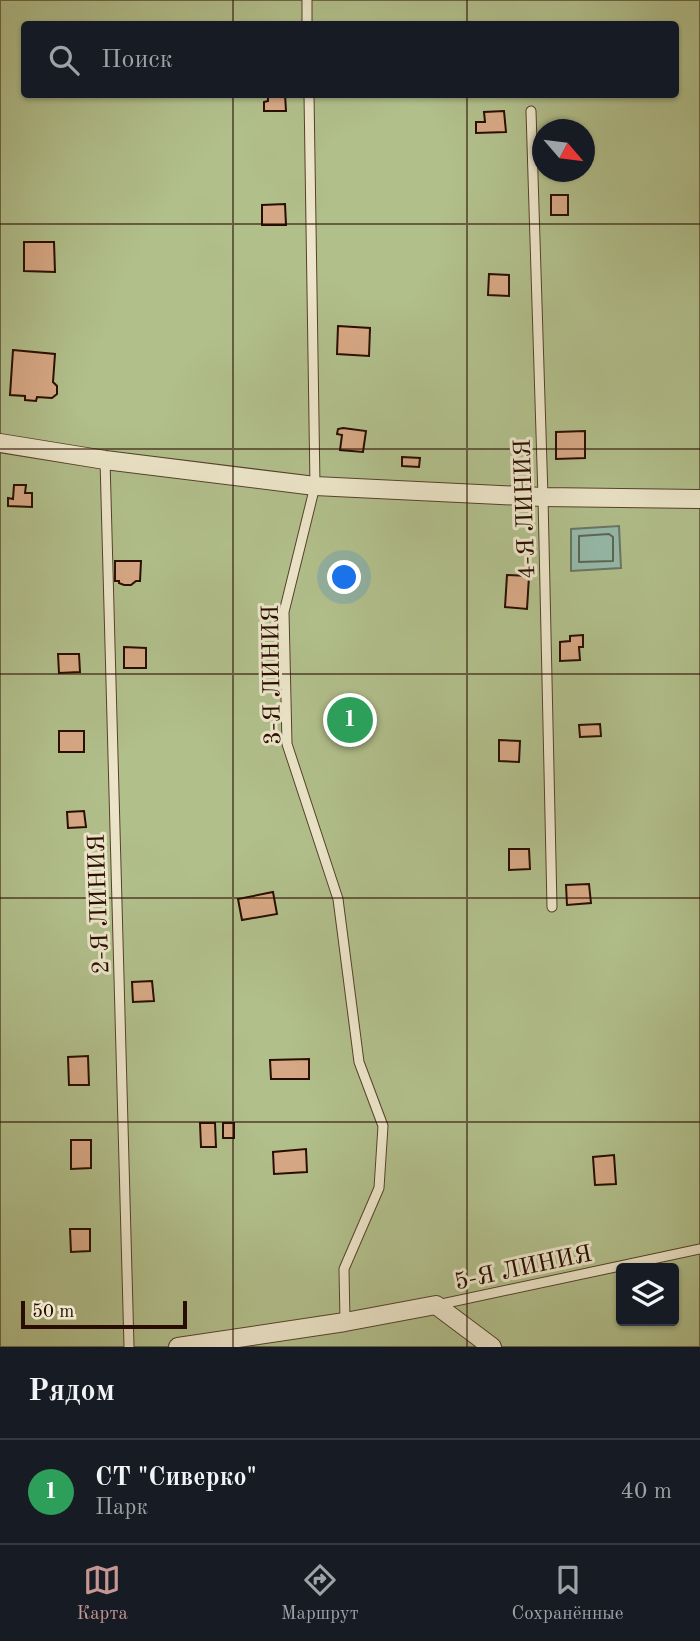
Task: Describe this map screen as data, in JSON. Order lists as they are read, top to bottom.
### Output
{
  "streets": {
    "lane": [
      "4-Я ЛИНИЯ",
      "3-Я ЛИНИЯ",
      "2-Я ЛИНИЯ",
      "5-Я ЛИНИЯ"
    ]
  },
  "scale_bar": "50 m",
  "north": "bottom right",
  "page": {
    "search": "Поиск",
    "pins": "1",
    "scale": "50 m",
    "heading": "Рядом",
    "list": [
      {
        "mark": "1",
        "name": "СТ \"Сиверко\"",
        "note": "Парк",
        "value": "40 m"
      }
    ],
    "nav": ["Карта", "Маршрут", "Сохранённые"]
  }
}
